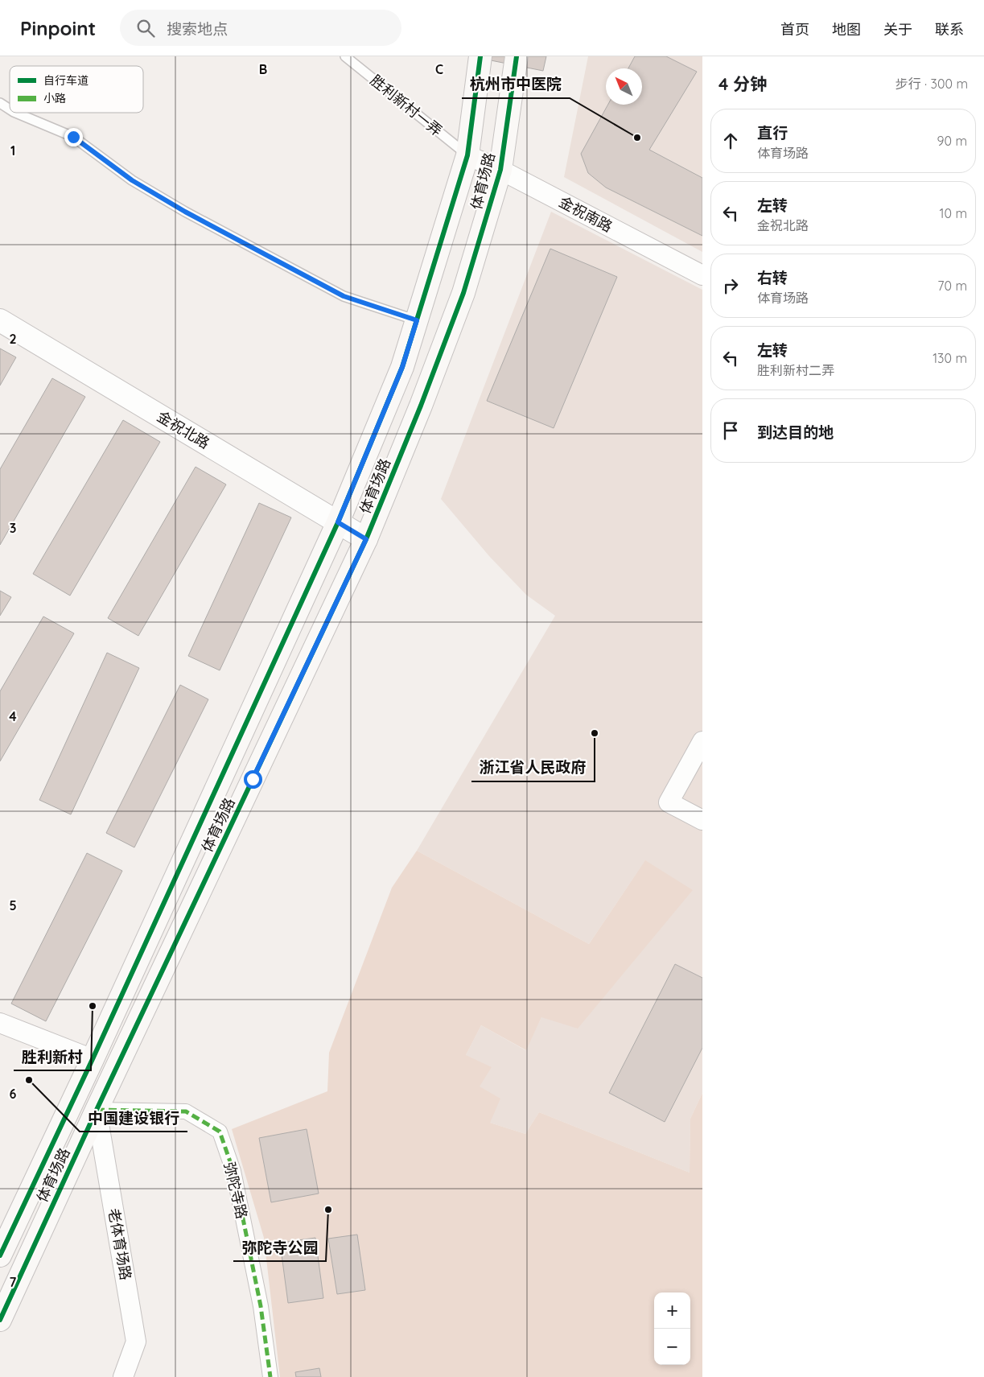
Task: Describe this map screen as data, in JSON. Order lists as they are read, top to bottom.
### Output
{
  "streets": {
    "main road": ["体育场路"],
    "street": [
      "金祝南路",
      "金祝北路",
      "弥陀寺路",
      "老体育场路"
    ],
    "lane": ["胜利新村一弄"]
  },
  "crossings": [
    ["胜利新村一弄", "体育场路"],
    ["胜利新村一弄", "金祝南路"],
    ["体育场路", "金祝南路"],
    ["体育场路", "金祝北路"],
    ["体育场路", "弥陀寺路"],
    ["体育场路", "老体育场路"],
    ["弥陀寺路", "老体育场路"]
  ],
  "places": [
    "杭州市中医院",
    "浙江省人民政府",
    "胜利新村",
    "中国建设银行",
    "弥陀寺公园"
  ],
  "legend": ["自行车道", "小路"],
  "north": "top left",
  "page": {
    "header": "Pinpoint",
    "search": "搜索地点",
    "nav": [
      "首页",
      "地图",
      "关于",
      "联系"
    ],
    "heading": ["4 分钟", "步行 · 300 m"],
    "list": [
      ["直行", "体育场路", "90 m"],
      ["左转", "金祝北路", "10 m"],
      ["右转", "体育场路", "70 m"],
      ["左转", "胜利新村二弄", "130 m"],
      "到达目的地"
    ],
    "map_buttons": ["+", "−"]
  },
  "grid": {
    "columns": ["B", "C"],
    "rows": [
      "1",
      "2",
      "3",
      "4",
      "5",
      "6",
      "7"
    ]
  }
}
